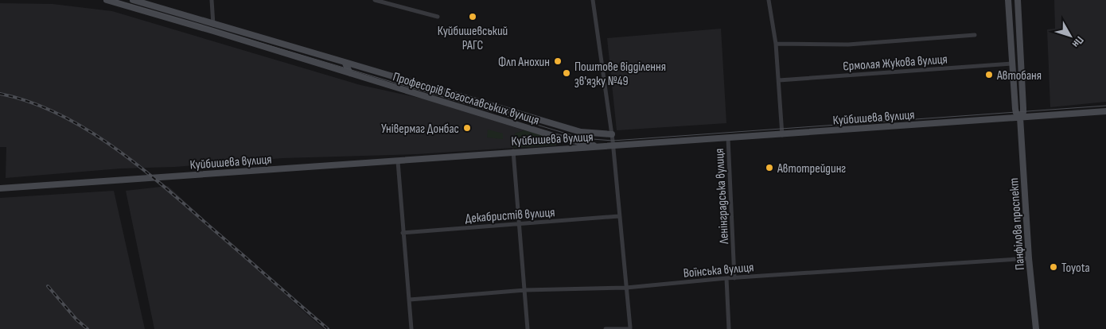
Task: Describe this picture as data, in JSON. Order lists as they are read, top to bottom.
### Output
{
  "streets": {
    "main road": ["Професорів Богославських вулиця", "Куйбишева вулиця", "Панфілова проспект"],
    "street": [
      "Єрмолая Жукова вулиця",
      "Ленінградська вулиця",
      "Декабристів вулиця",
      "Воїнська вулиця"
    ]
  },
  "crossings": [
    ["Професорів Богославських вулиця", "Куйбишева вулиця"],
    ["Куйбишева вулиця", "Ленінградська вулиця"],
    ["Куйбишева вулиця", "Панфілова проспект"],
    ["Ленінградська вулиця", "Воїнська вулиця"],
    ["Панфілова проспект", "Воїнська вулиця"]
  ],
  "places": [
    "Куйбишевський РАГС",
    "Флп Анохин",
    "Поштове відділення зв'язку №49",
    "Автобаня",
    "Універмаг Донбас",
    "Автотрейдинг",
    "Toyota"
  ],
  "north": "bottom right"
}
